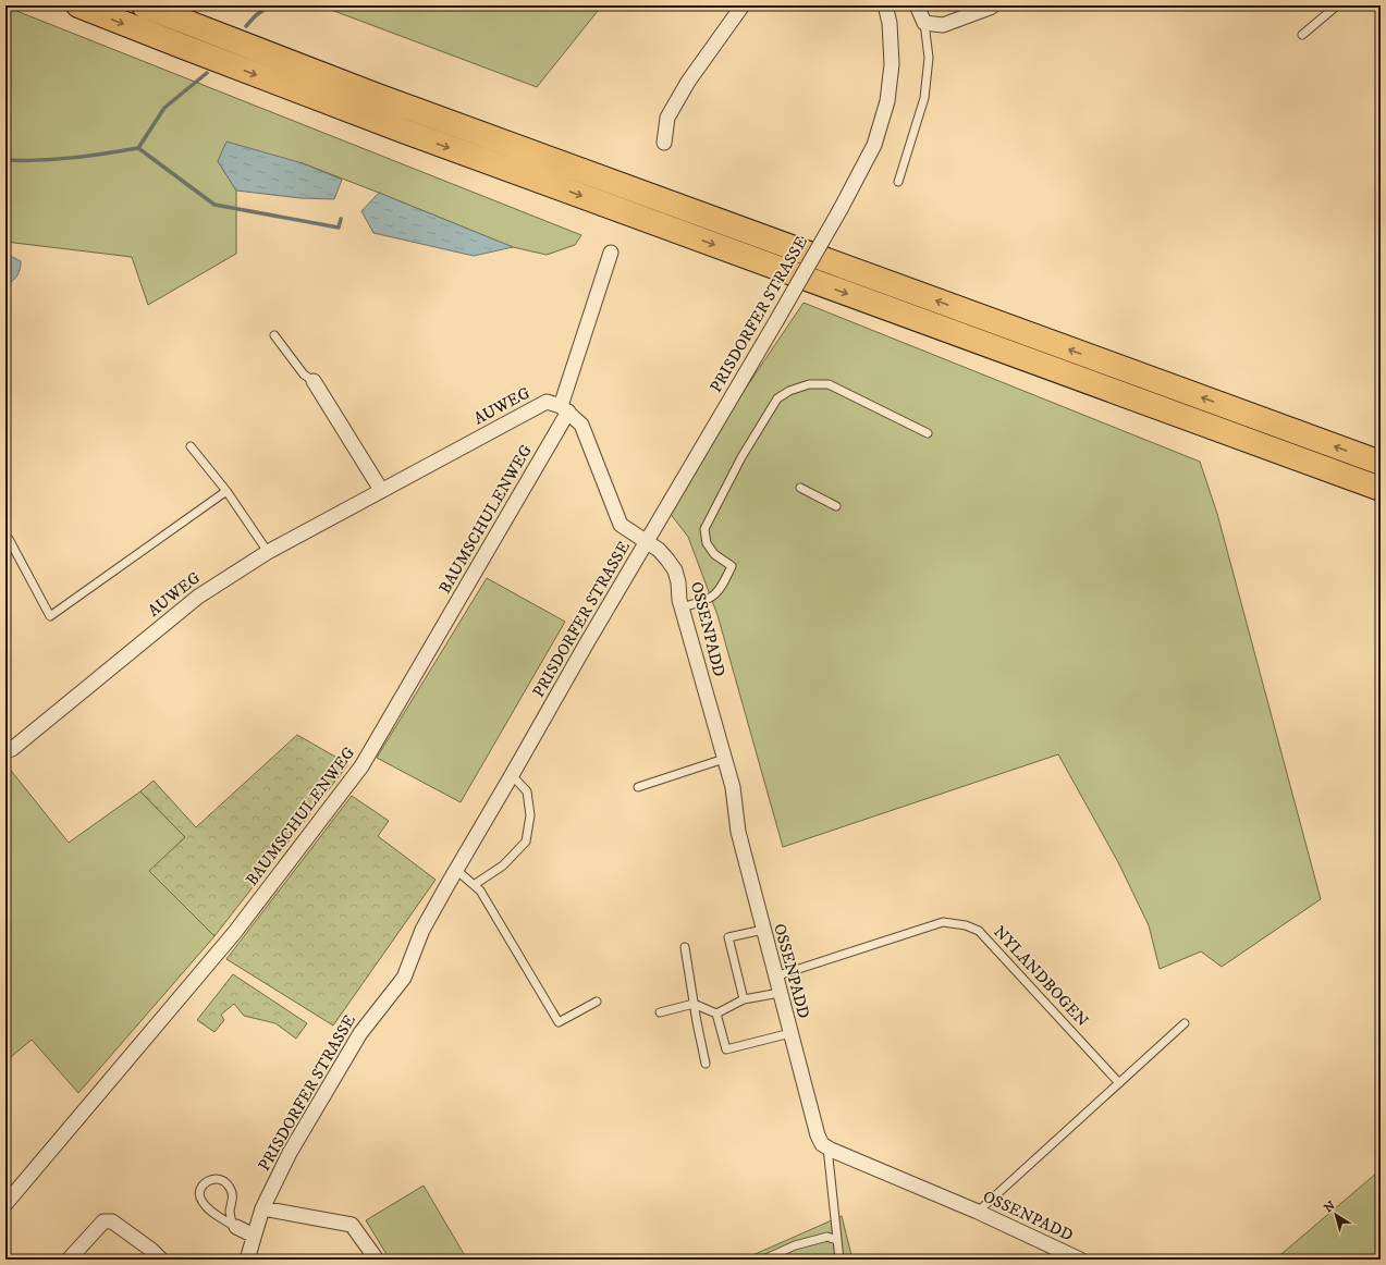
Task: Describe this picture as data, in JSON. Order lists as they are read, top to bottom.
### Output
{
  "streets": {
    "street": [
      "PRISDORFER STRASSE",
      "AUWEG",
      "BAUMSCHULENWEG",
      "OSSENPADD"
    ],
    "lane": ["NYLANDBOGEN"]
  },
  "crossings": [
    ["PRISDORFER STRASSE", "OSSENPADD"],
    ["AUWEG", "BAUMSCHULENWEG"],
    ["OSSENPADD", "NYLANDBOGEN"]
  ],
  "north": "top left"
}
